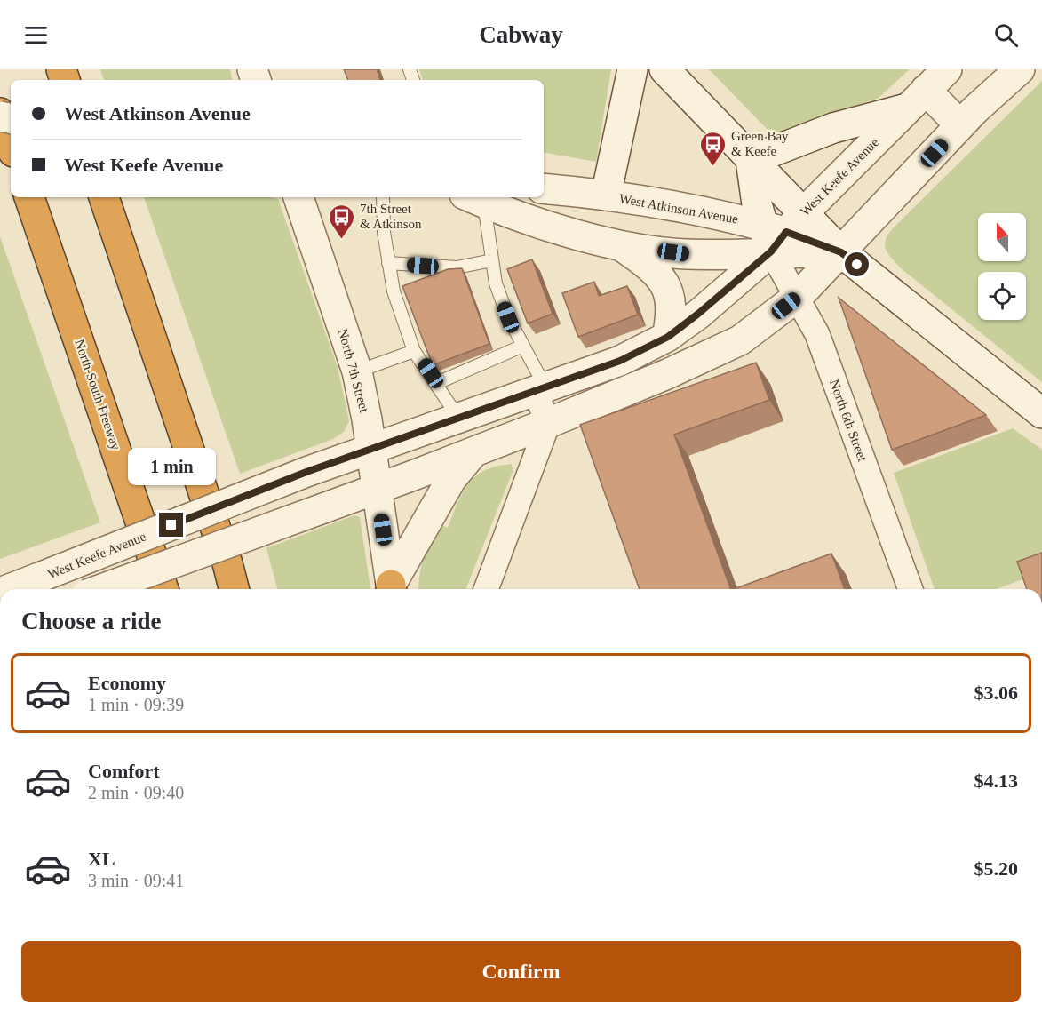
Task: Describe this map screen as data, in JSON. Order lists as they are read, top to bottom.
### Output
{
  "streets": {
    "highway": ["North-South Freeway"],
    "street": [
      "West Keefe Avenue",
      "West Atkinson Avenue",
      "North 7th Street",
      "North 6th Street"
    ]
  },
  "crossings": [
    ["West Keefe Avenue", "West Atkinson Avenue"],
    ["West Keefe Avenue", "North 7th Street"],
    ["West Keefe Avenue", "North 6th Street"],
    ["West Atkinson Avenue", "North 6th Street"]
  ],
  "places": {
    "bus stop": ["Green Bay & Keefe", "7th Street & Atkinson"]
  },
  "north": "top",
  "page": {
    "header": "Cabway",
    "banner": ["West Atkinson Avenue", "West Keefe Avenue"],
    "bubble": "1 min",
    "heading": "Choose a ride",
    "list": [
      {
        "name": "Economy",
        "note": "1 min · 09:39",
        "value": "$3.06"
      },
      {
        "name": "Comfort",
        "note": "2 min · 09:40",
        "value": "$4.13"
      },
      {
        "name": "XL",
        "note": "3 min · 09:41",
        "value": "$5.20"
      }
    ],
    "buttons": "Confirm"
  }
}
